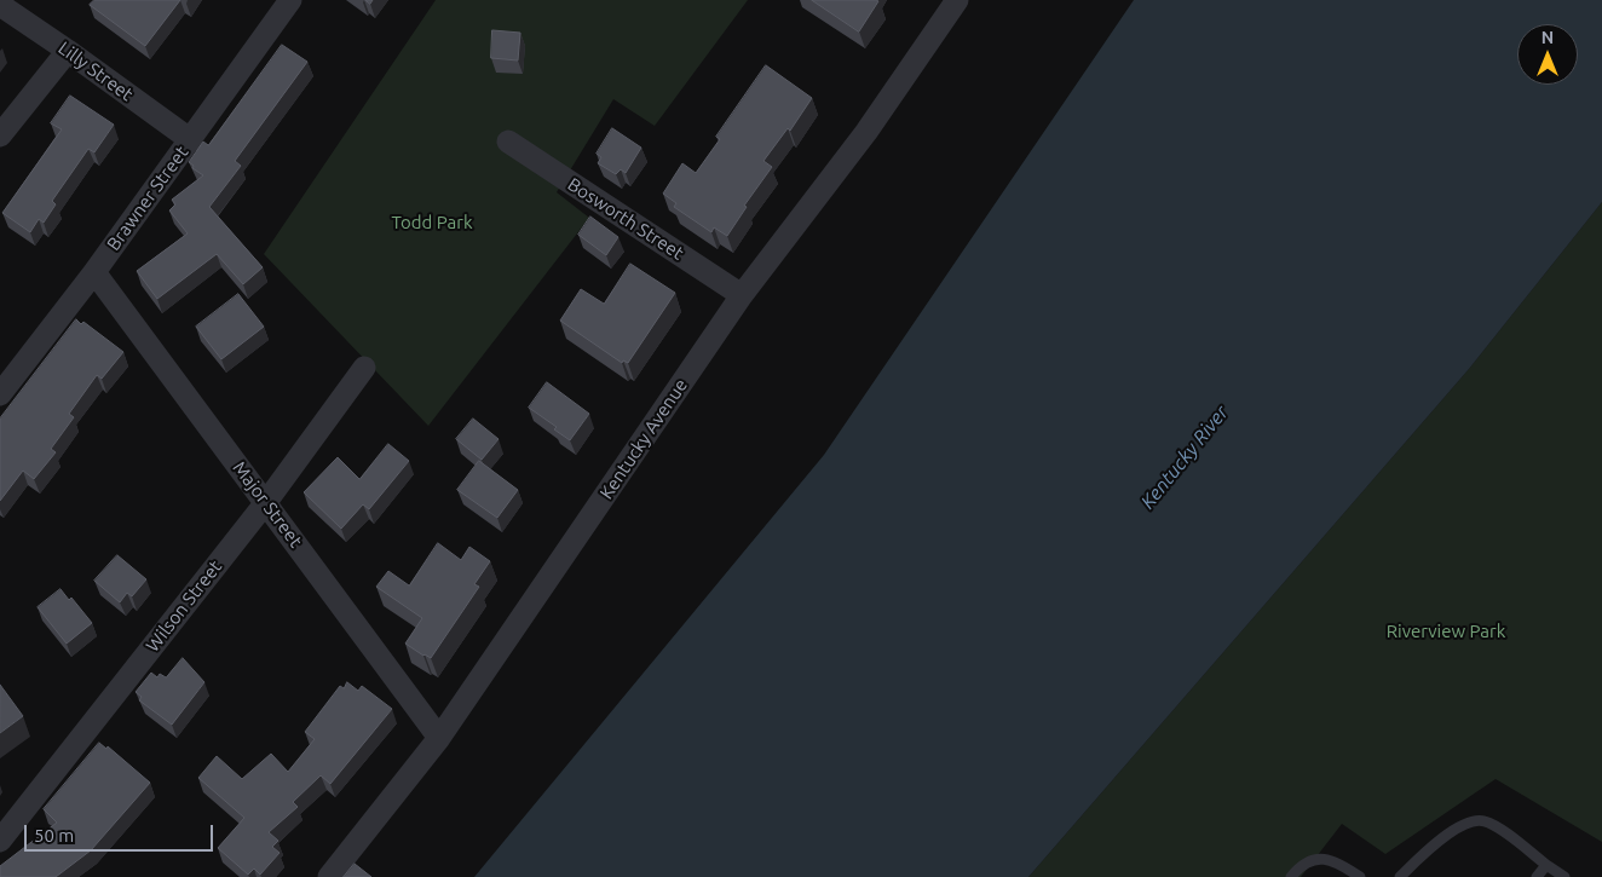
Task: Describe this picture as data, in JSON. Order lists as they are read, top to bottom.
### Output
{
  "streets": {
    "street": [
      "Lilly Street",
      "Brawner Street",
      "Bosworth Street",
      "Kentucky Avenue",
      "Major Street",
      "Wilson Street"
    ]
  },
  "crossings": [
    ["Lilly Street", "Brawner Street"],
    ["Brawner Street", "Major Street"],
    ["Bosworth Street", "Kentucky Avenue"],
    ["Kentucky Avenue", "Major Street"],
    ["Major Street", "Wilson Street"]
  ],
  "water": ["Kentucky River"],
  "parks": ["Todd Park", "Riverview Park"],
  "scale_bar": "50 m",
  "north": "top"
}
